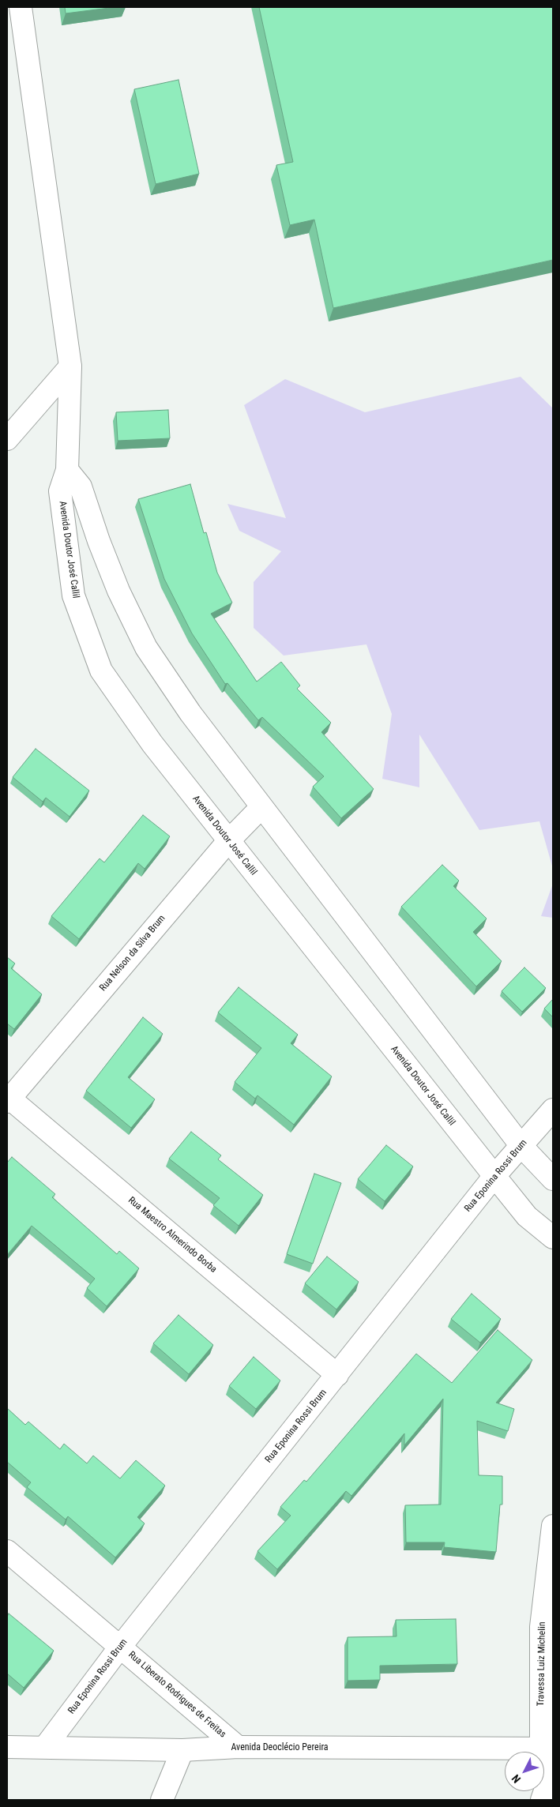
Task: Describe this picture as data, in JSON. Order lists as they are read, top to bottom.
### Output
{
  "streets": {
    "street": [
      "Avenida Doutor José Callil",
      "Rua Nelson da Silva Brum",
      "Rua Eponina Rossi Brum",
      "Rua Maestro Almerindo Borba",
      "Travessa Luiz Michelin",
      "Rua Liberato Rodrigues de Freitas",
      "Avenida Deoclécio Pereira"
    ]
  },
  "crossings": [
    ["Avenida Doutor José Callil", "Rua Nelson da Silva Brum"],
    ["Avenida Doutor José Callil", "Rua Eponina Rossi Brum"],
    ["Rua Nelson da Silva Brum", "Rua Maestro Almerindo Borba"],
    ["Rua Eponina Rossi Brum", "Rua Maestro Almerindo Borba"],
    ["Rua Eponina Rossi Brum", "Rua Liberato Rodrigues de Freitas"],
    ["Rua Eponina Rossi Brum", "Avenida Deoclécio Pereira"],
    ["Travessa Luiz Michelin", "Avenida Deoclécio Pereira"],
    ["Rua Liberato Rodrigues de Freitas", "Avenida Deoclécio Pereira"]
  ],
  "north": "bottom left"
}
